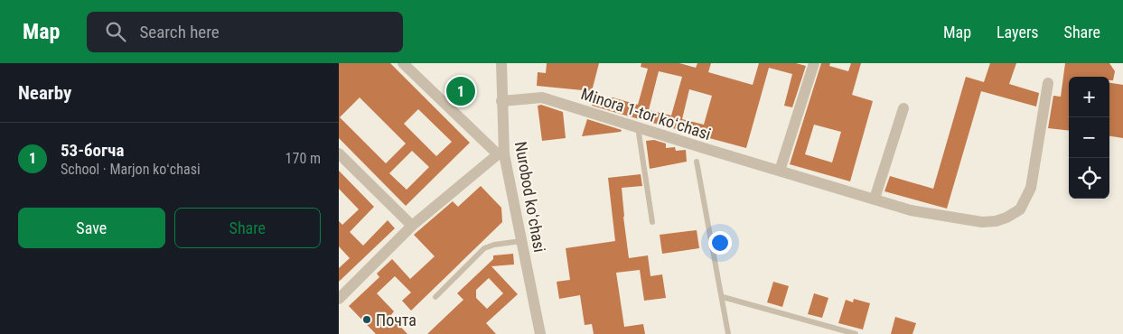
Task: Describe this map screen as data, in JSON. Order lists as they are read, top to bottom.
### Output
{
  "streets": {
    "street": ["Minora 1-tor koʻchasi", "Nurobod koʻchasi"]
  },
  "crossings": [
    ["Minora 1-tor koʻchasi", "Nurobod koʻchasi"]
  ],
  "places": ["Почта"],
  "page": {
    "header": "Map",
    "search": "Search here",
    "nav": ["Map", "Layers", "Share"],
    "heading": "Nearby",
    "pins": "1",
    "map_buttons": ["+", "−"],
    "list": [
      {
        "mark": "1",
        "name": "53-богча",
        "note": "School · Marjon koʻchasi",
        "value": "170 m"
      }
    ],
    "buttons": ["Save", "Share"]
  }
}
